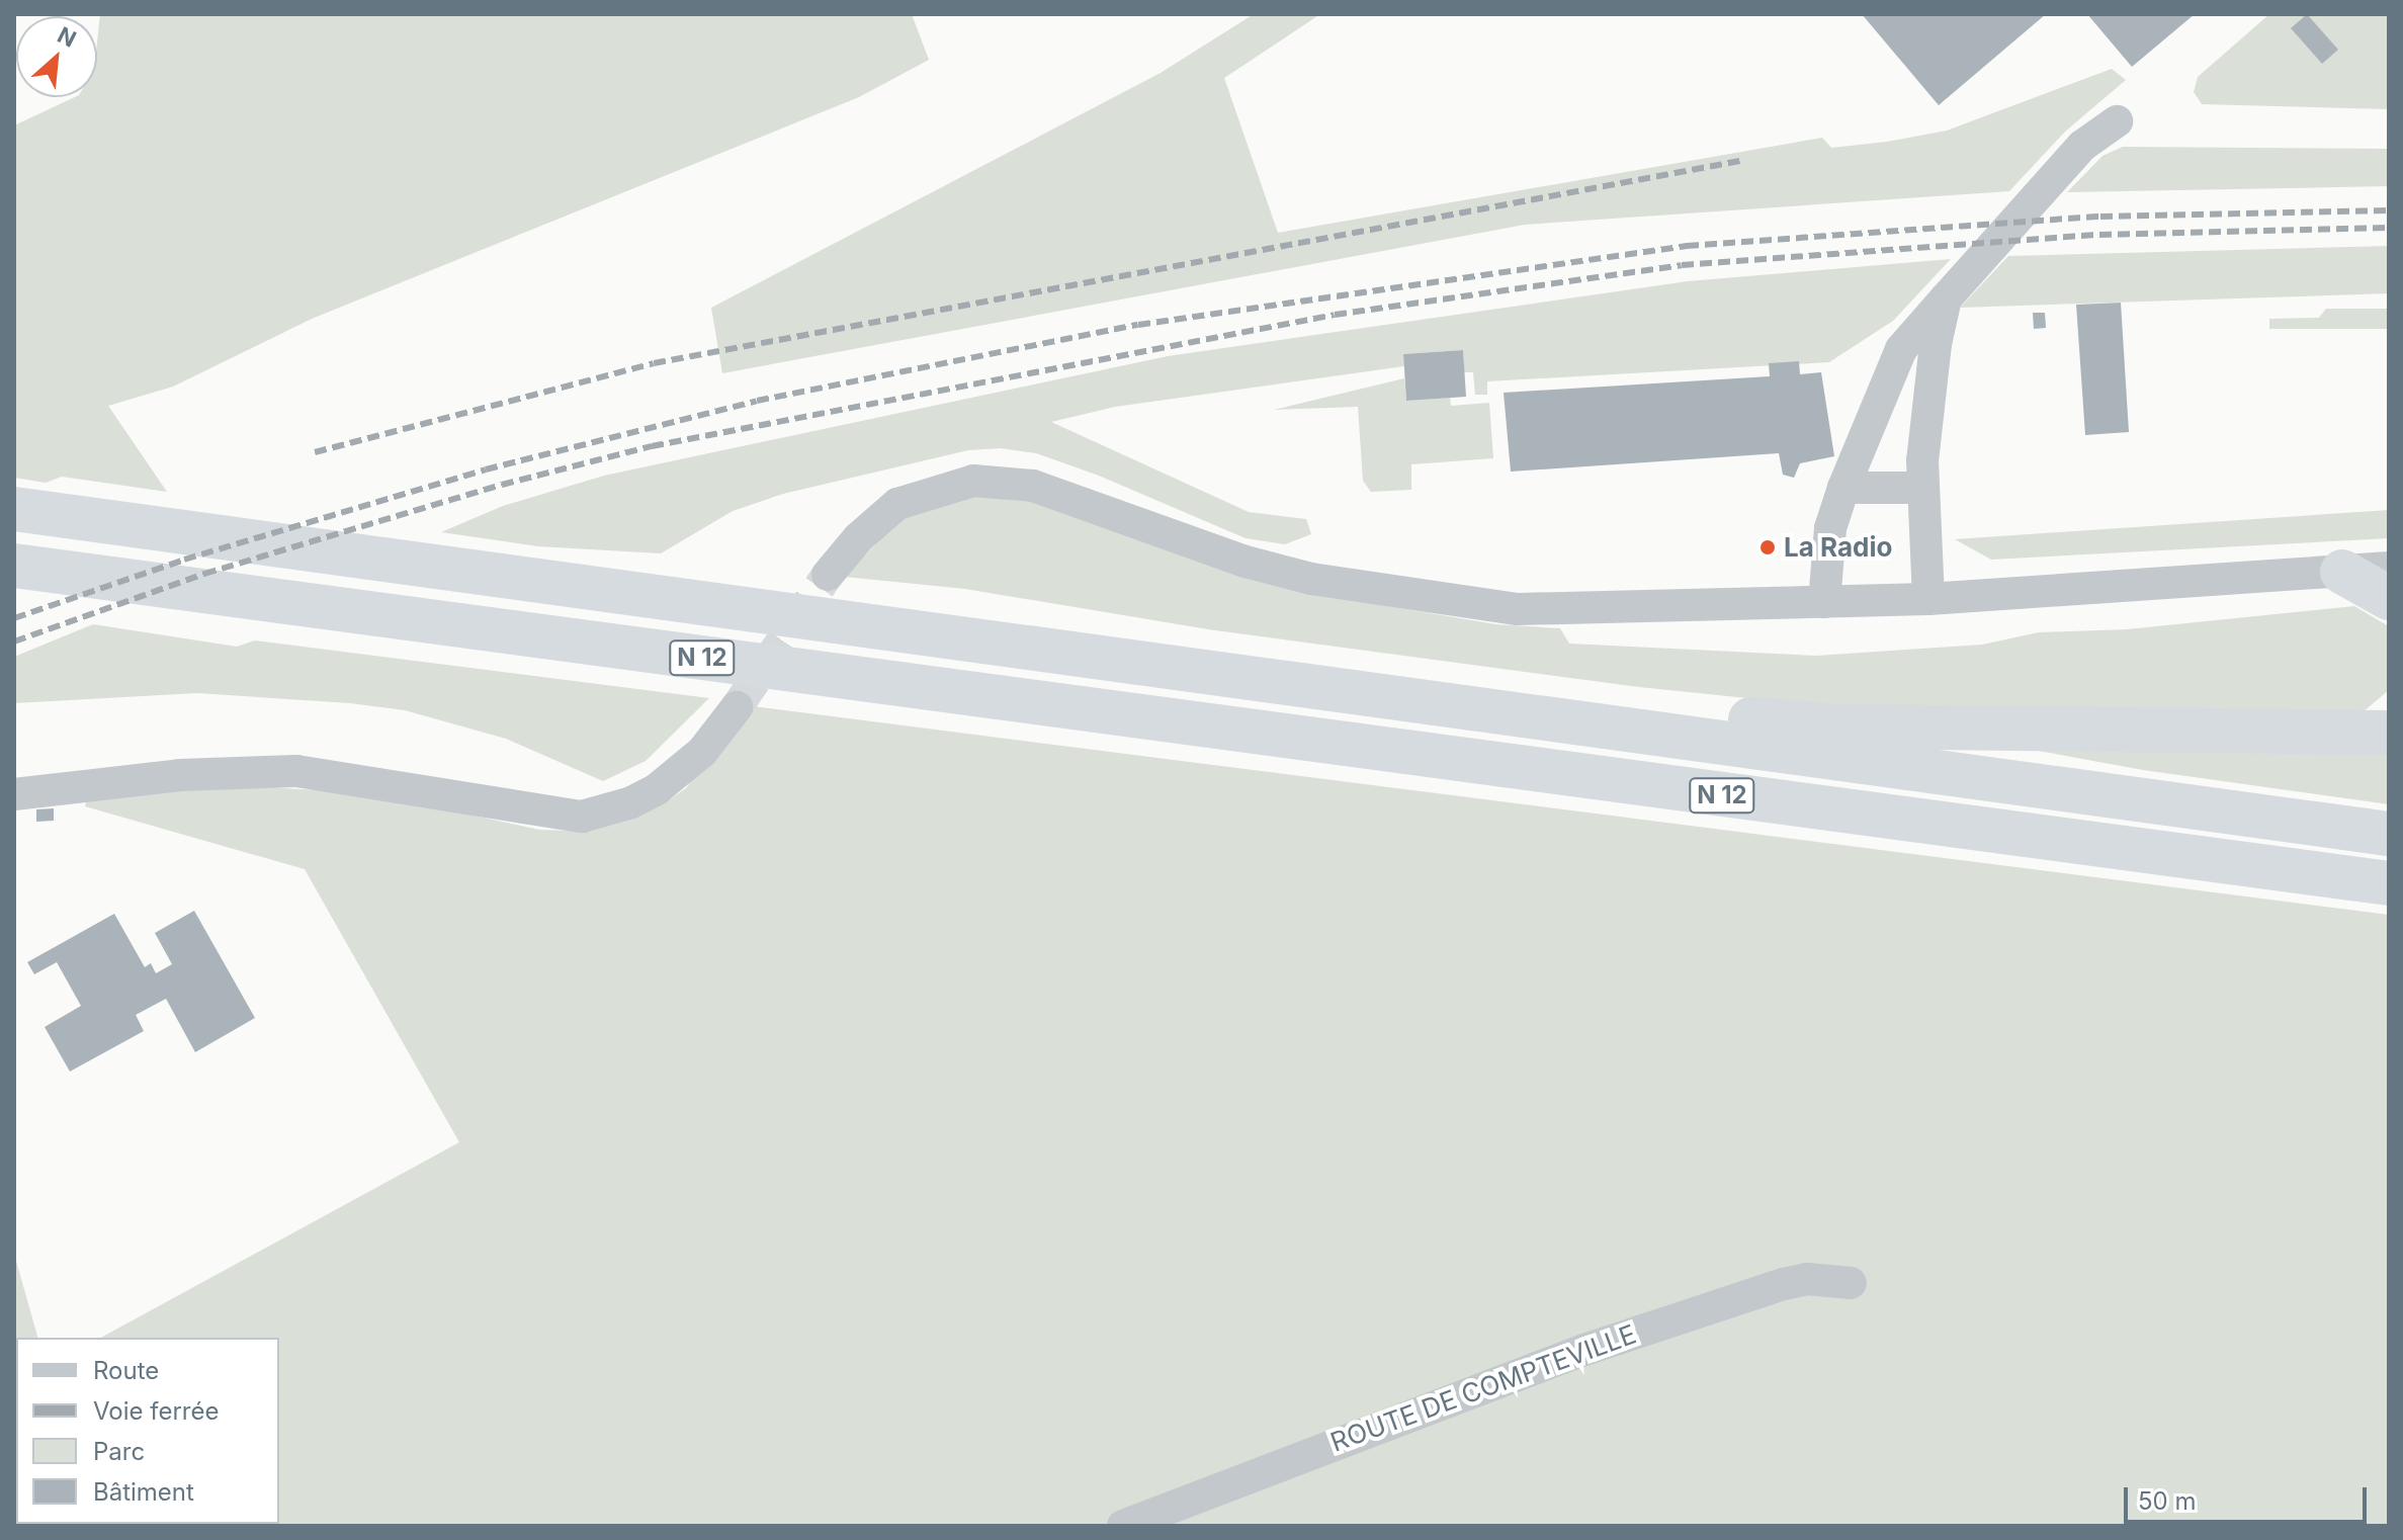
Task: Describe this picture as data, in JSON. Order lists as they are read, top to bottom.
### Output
{
  "streets": {
    "highway": ["N 12"],
    "street": ["ROUTE DE COMPTEVILLE"]
  },
  "places": ["La Radio"],
  "legend": [
    "Route",
    "Voie ferrée",
    "Parc",
    "Bâtiment"
  ],
  "scale_bar": "50 m",
  "north": "top right"
}
